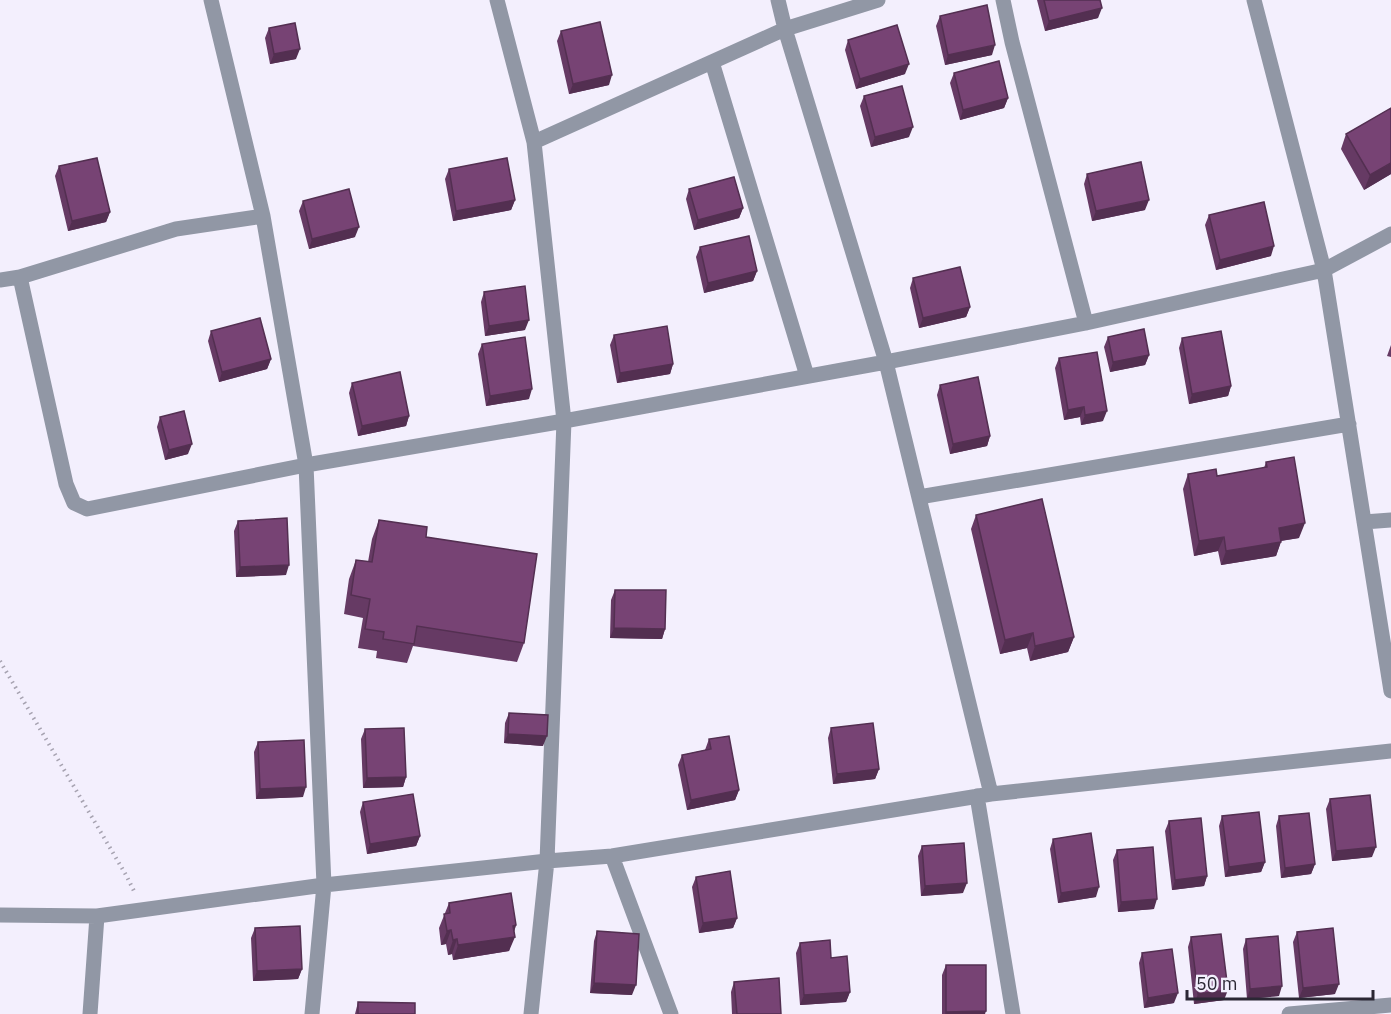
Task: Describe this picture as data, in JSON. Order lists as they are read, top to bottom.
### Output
{
  "scale_bar": "50 m"
}
